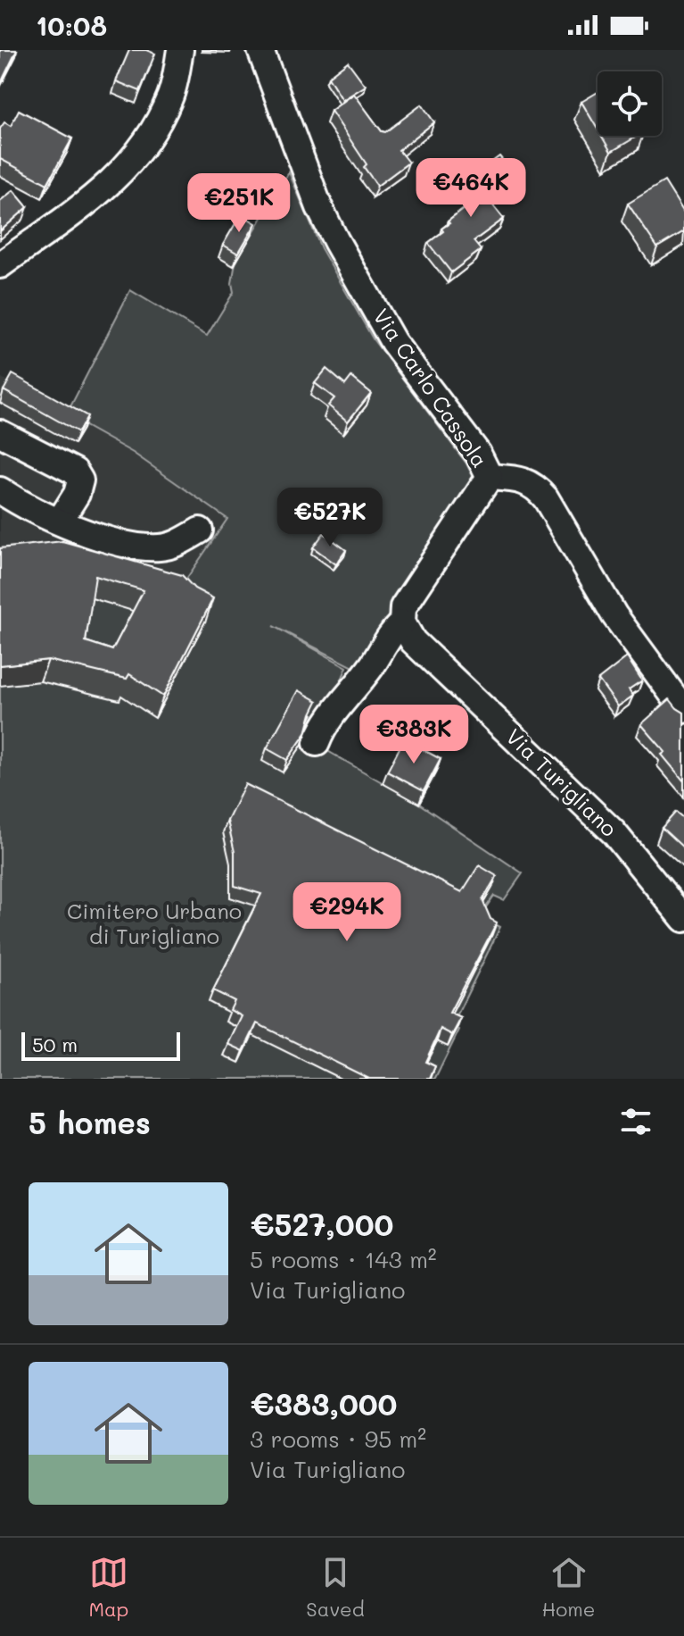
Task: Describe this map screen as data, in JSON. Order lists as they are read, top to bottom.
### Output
{
  "streets": {
    "street": ["Via Carlo Cassola", "Via Turigliano"]
  },
  "parks": ["Cimitero Urbano di Turigliano"],
  "scale_bar": "50 m",
  "page": {
    "status": "10:08",
    "price": [
      "€464K",
      "€251K",
      "€527K",
      "€383K",
      "€294K"
    ],
    "scale": "50 m",
    "heading": "5 homes",
    "list": [
      {
        "name": "€527,000",
        "note": "5 rooms · 143 m² · Via Turigliano"
      },
      {
        "name": "€383,000",
        "note": "3 rooms · 95 m² · Via Turigliano"
      }
    ],
    "tabs": ["Map", "Saved", "Home"]
  }
}
